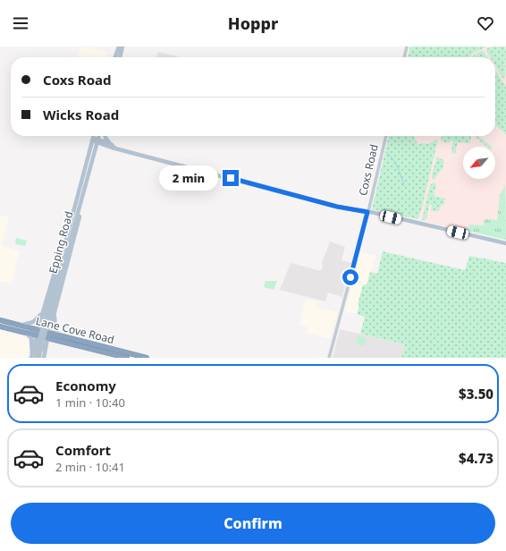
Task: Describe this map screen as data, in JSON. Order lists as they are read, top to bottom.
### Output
{
  "streets": {
    "highway": ["Lane Cove Road"],
    "main road": ["Epping Road"],
    "street": ["Coxs Road"]
  },
  "north": "bottom left",
  "page": {
    "header": "Hoppr",
    "banner": ["Coxs Road", "Wicks Road"],
    "bubble": "2 min",
    "list": [
      {
        "name": "Economy",
        "note": "1 min · 10:40",
        "value": "$3.50"
      },
      {
        "name": "Comfort",
        "note": "2 min · 10:41",
        "value": "$4.73"
      }
    ],
    "buttons": "Confirm"
  }
}
